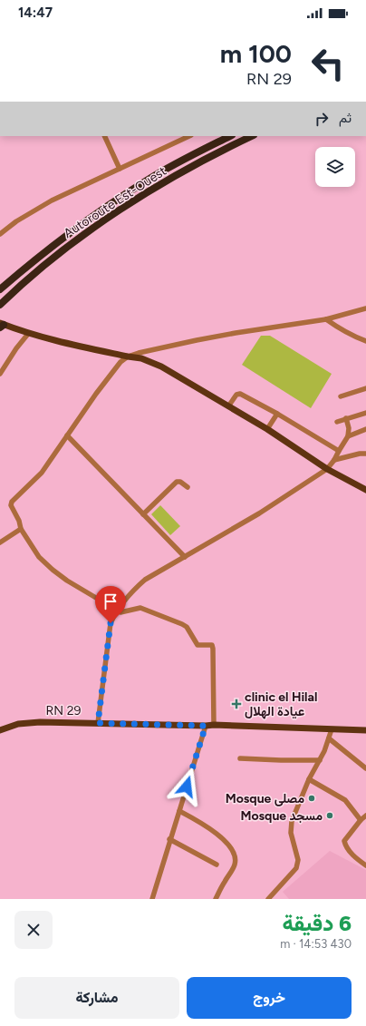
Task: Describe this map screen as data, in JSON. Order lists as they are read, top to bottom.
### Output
{
  "streets": {
    "highway": ["Autoroute Est-Ouest"],
    "main road": ["RN 29"]
  },
  "places": {
    "health": ["clinic el Hilal عيادة الهلال"],
    "other": ["Mosque مصلى", "Mosque مسجد"]
  },
  "page": {
    "status": "14:47",
    "turn": ["100 m", "RN 29"],
    "then": "ثم",
    "heading": ["6 دقيقة", "430 m · 14:53"],
    "buttons": ["خروج", "مشاركة"]
  }
}
